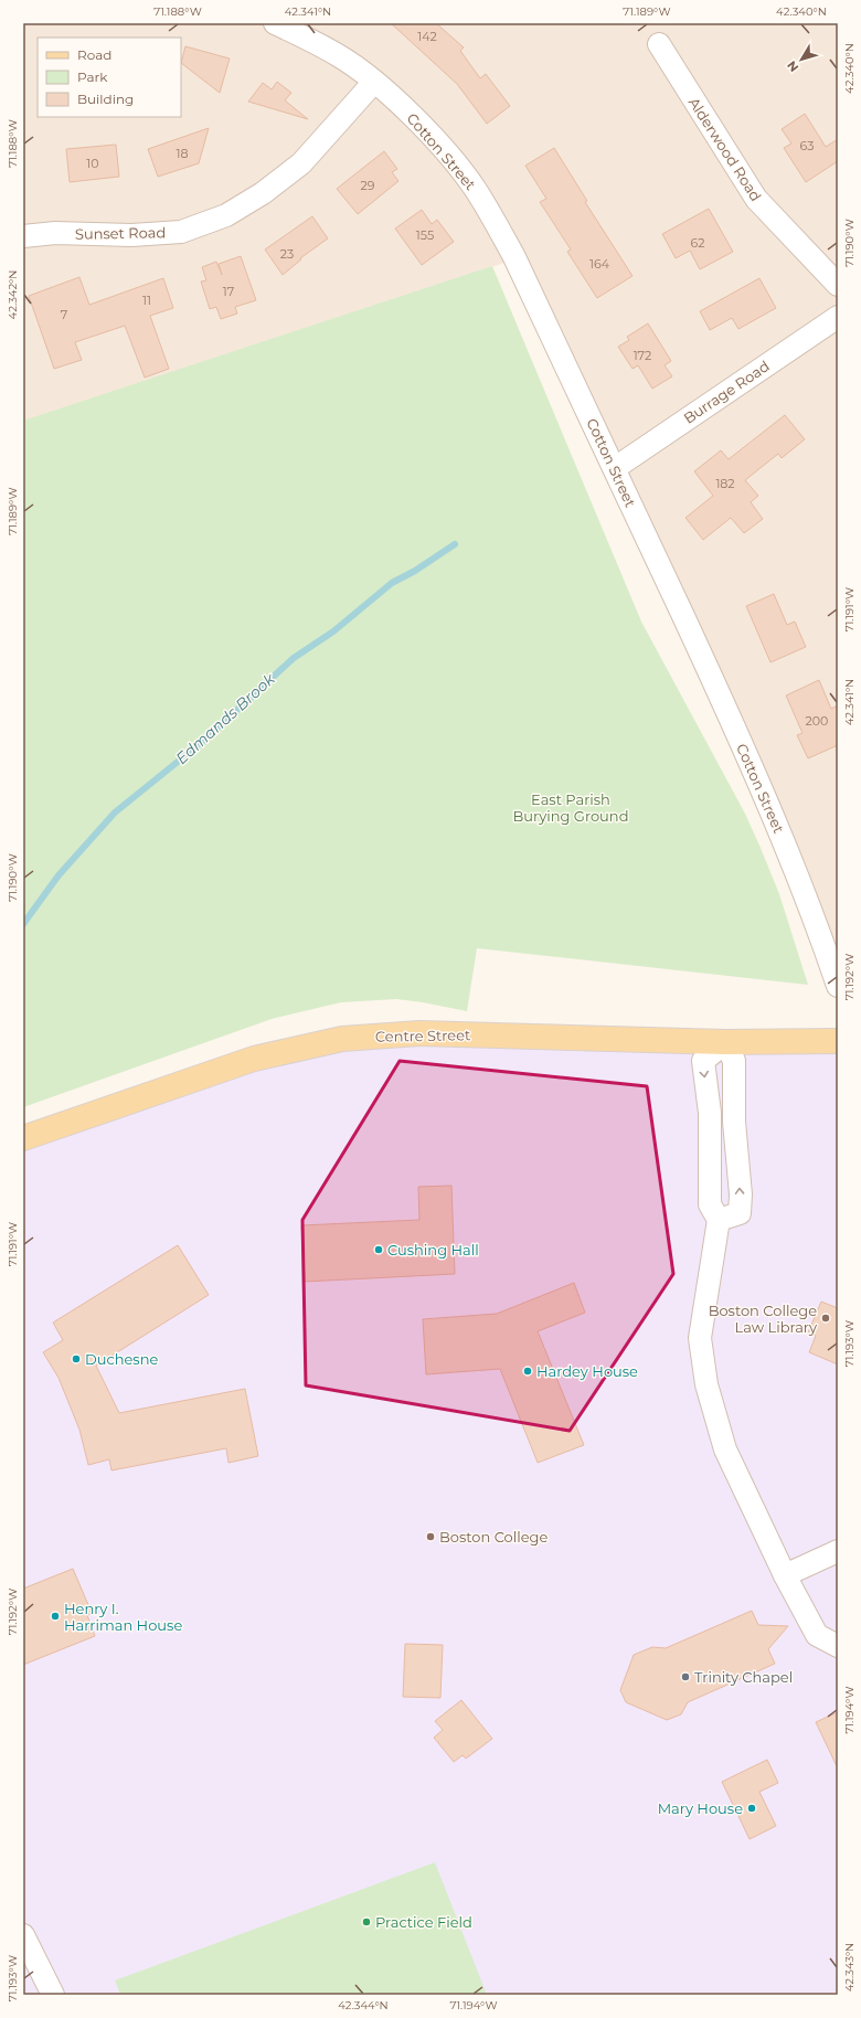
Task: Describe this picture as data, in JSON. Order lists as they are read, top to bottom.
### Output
{
  "streets": {
    "main road": ["Centre Street"],
    "street": [
      "Alderwood Road",
      "Cotton Street",
      "Sunset Road",
      "Burrage Road"
    ]
  },
  "crossings": [
    ["Cotton Street", "Sunset Road"],
    ["Cotton Street", "Burrage Road"]
  ],
  "water": ["Edmands Brook"],
  "parks": ["East Parish Burying Ground"],
  "places": [
    "Cushing Hall",
    "Boston College Law Library",
    "Duchesne",
    "Hardey House",
    "Boston College",
    "Henry I. Harriman House",
    "Trinity Chapel",
    "Mary House",
    "Practice Field"
  ],
  "house_numbers": [
    "142",
    "63",
    "18",
    "10",
    "29",
    "155",
    "62",
    "23",
    "164",
    "17",
    "11",
    "7",
    "172",
    "182",
    "200"
  ],
  "legend": ["Road", "Park", "Building"],
  "north": "bottom left",
  "coordinates": [
    "71.188°W",
    "42.341°N",
    "71.189°W",
    "42.340°N",
    "71.190°W",
    "42.342°N",
    "71.191°W",
    "71.192°W",
    "71.193°W",
    "71.194°W",
    "42.343°N",
    "42.344°N"
  ]
}
